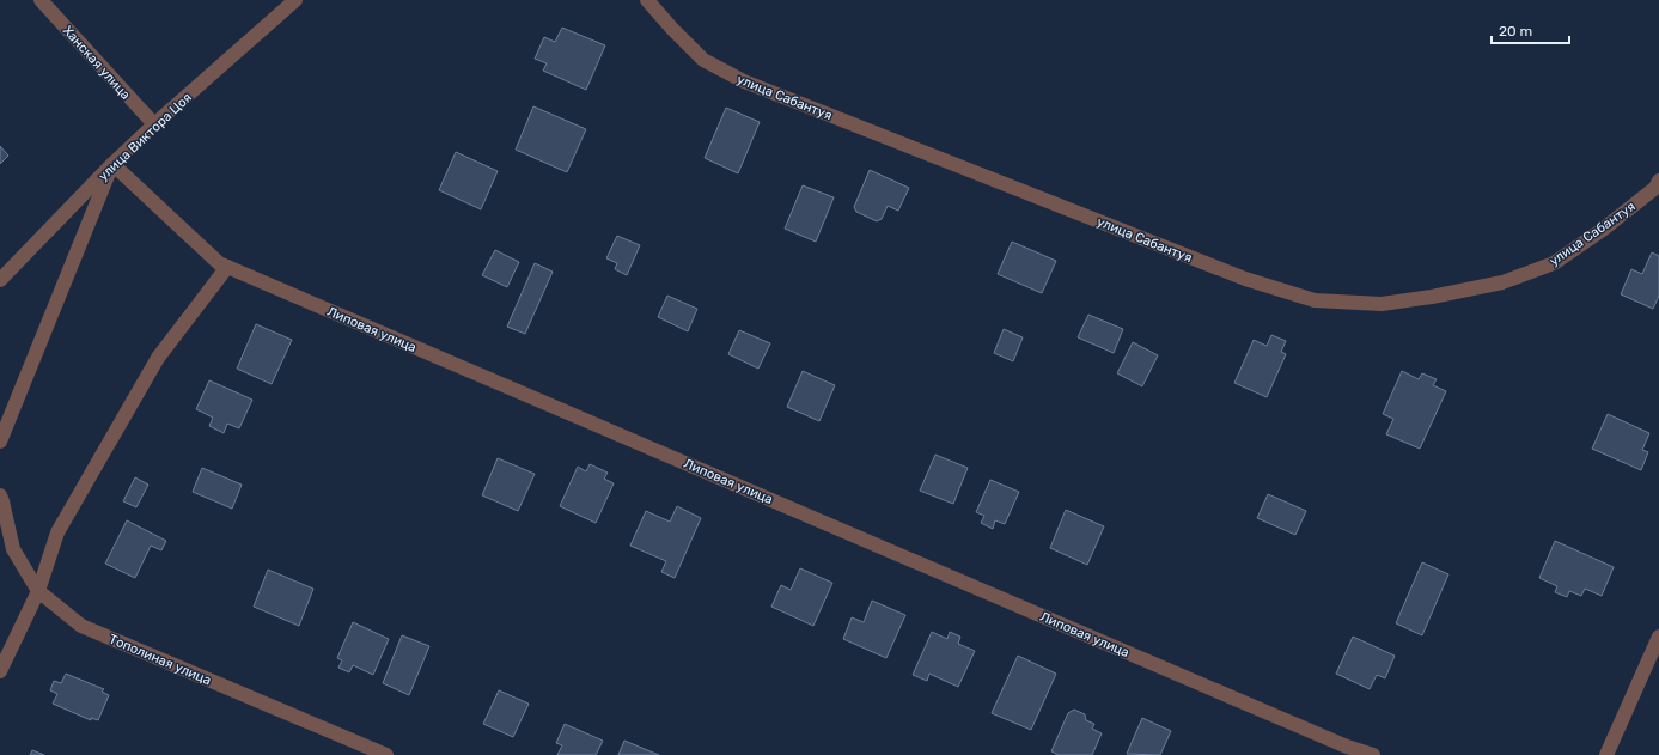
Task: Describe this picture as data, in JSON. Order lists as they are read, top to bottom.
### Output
{
  "streets": {
    "street": [
      "Ханская улица",
      "улица Сабантуя",
      "улица Виктора Цоя",
      "Липовая улица",
      "Тополиная улица"
    ]
  },
  "crossings": [
    ["Ханская улица", "улица Виктора Цоя"],
    ["улица Виктора Цоя", "Липовая улица"]
  ],
  "scale_bar": "20 m"
}
